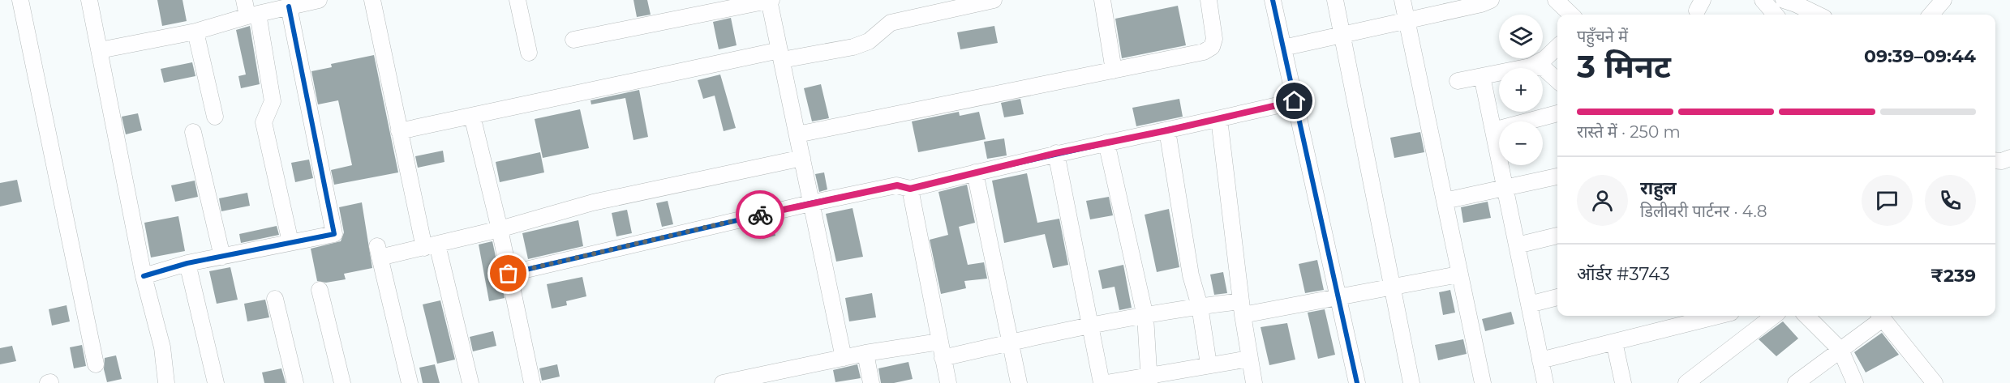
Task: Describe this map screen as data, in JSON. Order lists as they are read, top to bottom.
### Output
{
  "page": {
    "map_buttons": ["+", "−"],
    "heading": ["3 मिनट", "पहुँचने में", "09:39–09:44"],
    "panel": [
      "राहुल",
      "डिलीवरी पार्टनर · 4.8",
      "ऑर्डर #3743",
      "₹239"
    ],
    "bar": "रास्ते में · 250 m"
  }
}
